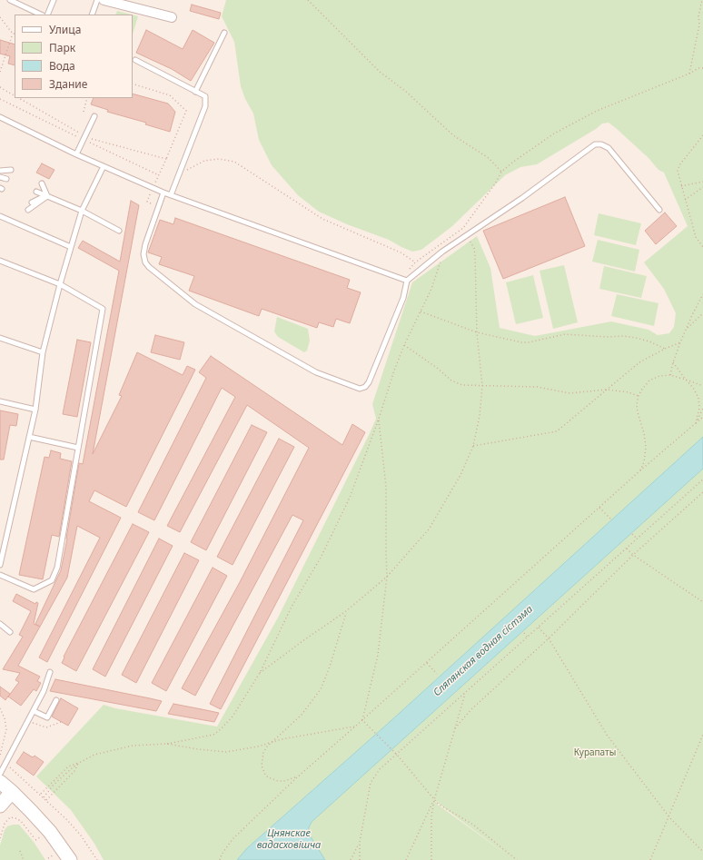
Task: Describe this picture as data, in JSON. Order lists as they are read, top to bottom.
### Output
{
  "water": ["Сляпянская водная сістэма", "Цнянскае вадасховішча"],
  "parks": ["Курапаты"],
  "legend": [
    "Улица",
    "Парк",
    "Вода",
    "Здание"
  ]
}
